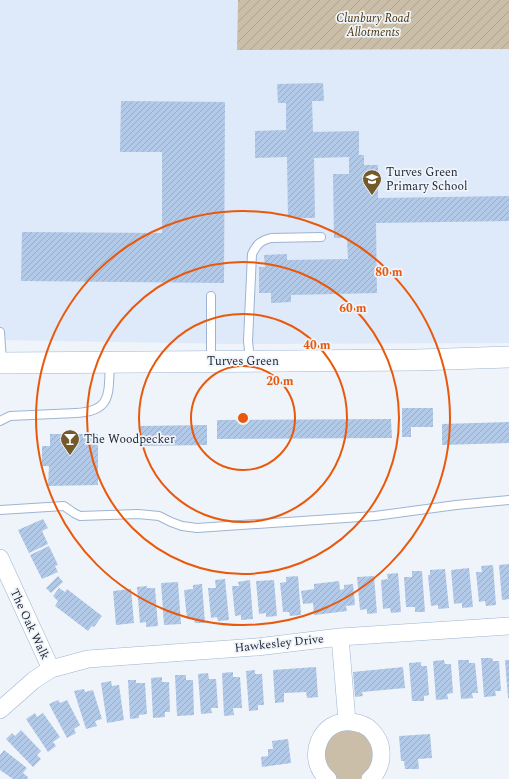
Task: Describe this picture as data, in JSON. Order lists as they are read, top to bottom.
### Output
{
  "streets": {
    "street": ["Turves Green", "The Oak Walk", "Hawkesley Drive"]
  },
  "crossings": [
    ["The Oak Walk", "Hawkesley Drive"]
  ],
  "parks": ["Clunbury Road Allotments"],
  "places": {
    "school or university": ["Turves Green Primary School"],
    "bar": ["The Woodpecker"]
  },
  "rings": [
    "80 m",
    "60 m",
    "40 m",
    "20 m"
  ]
}
